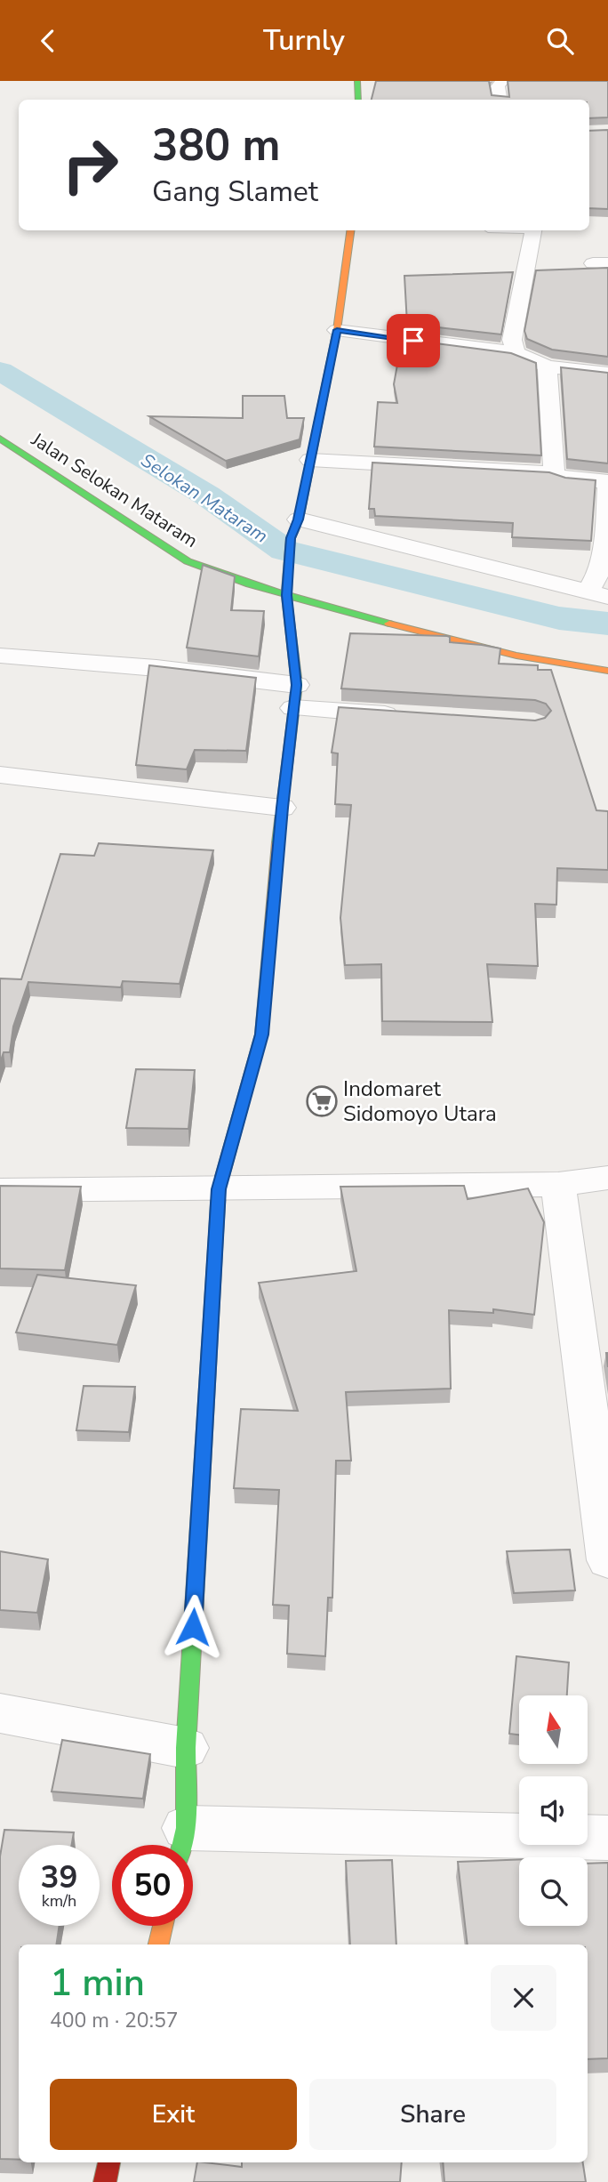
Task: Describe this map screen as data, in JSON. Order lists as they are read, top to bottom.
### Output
{
  "streets": {
    "main road": ["Jalan Selokan Mataram"]
  },
  "water": ["Selokan Mataram"],
  "places": {
    "supermarket": ["Indomaret Sidomoyo Utara"]
  },
  "north": "top",
  "page": {
    "header": "Turnly",
    "turn": ["380 m", "Gang Slamet"],
    "speed": "39 km/h",
    "limit": "50",
    "heading": ["1 min", "400 m · 20:57"],
    "buttons": ["Exit", "Share"]
  }
}
